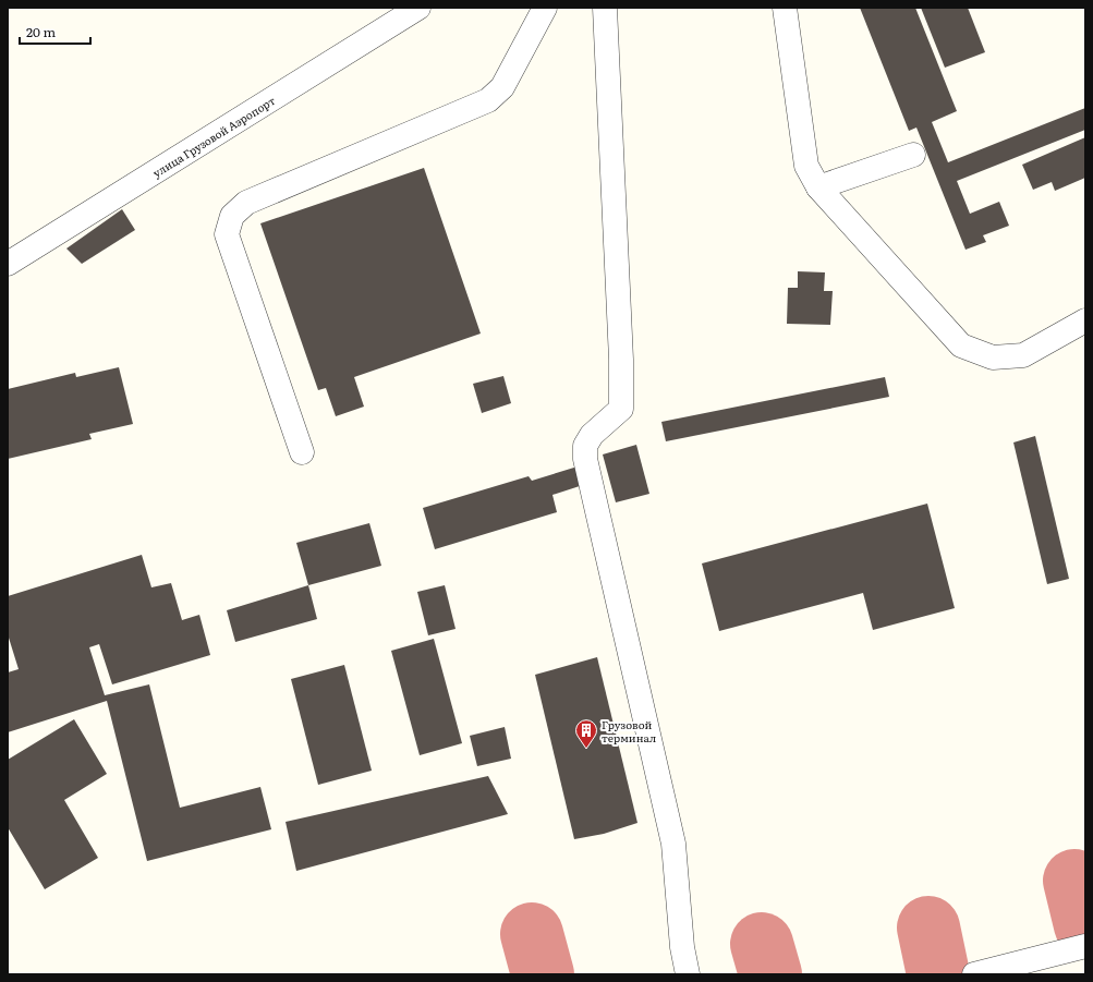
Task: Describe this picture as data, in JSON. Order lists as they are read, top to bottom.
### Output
{
  "streets": {
    "lane": ["улица Грузовой Аэропорт"]
  },
  "places": {
    "building": ["Грузовой терминал"]
  },
  "scale_bar": "20 m"
}
